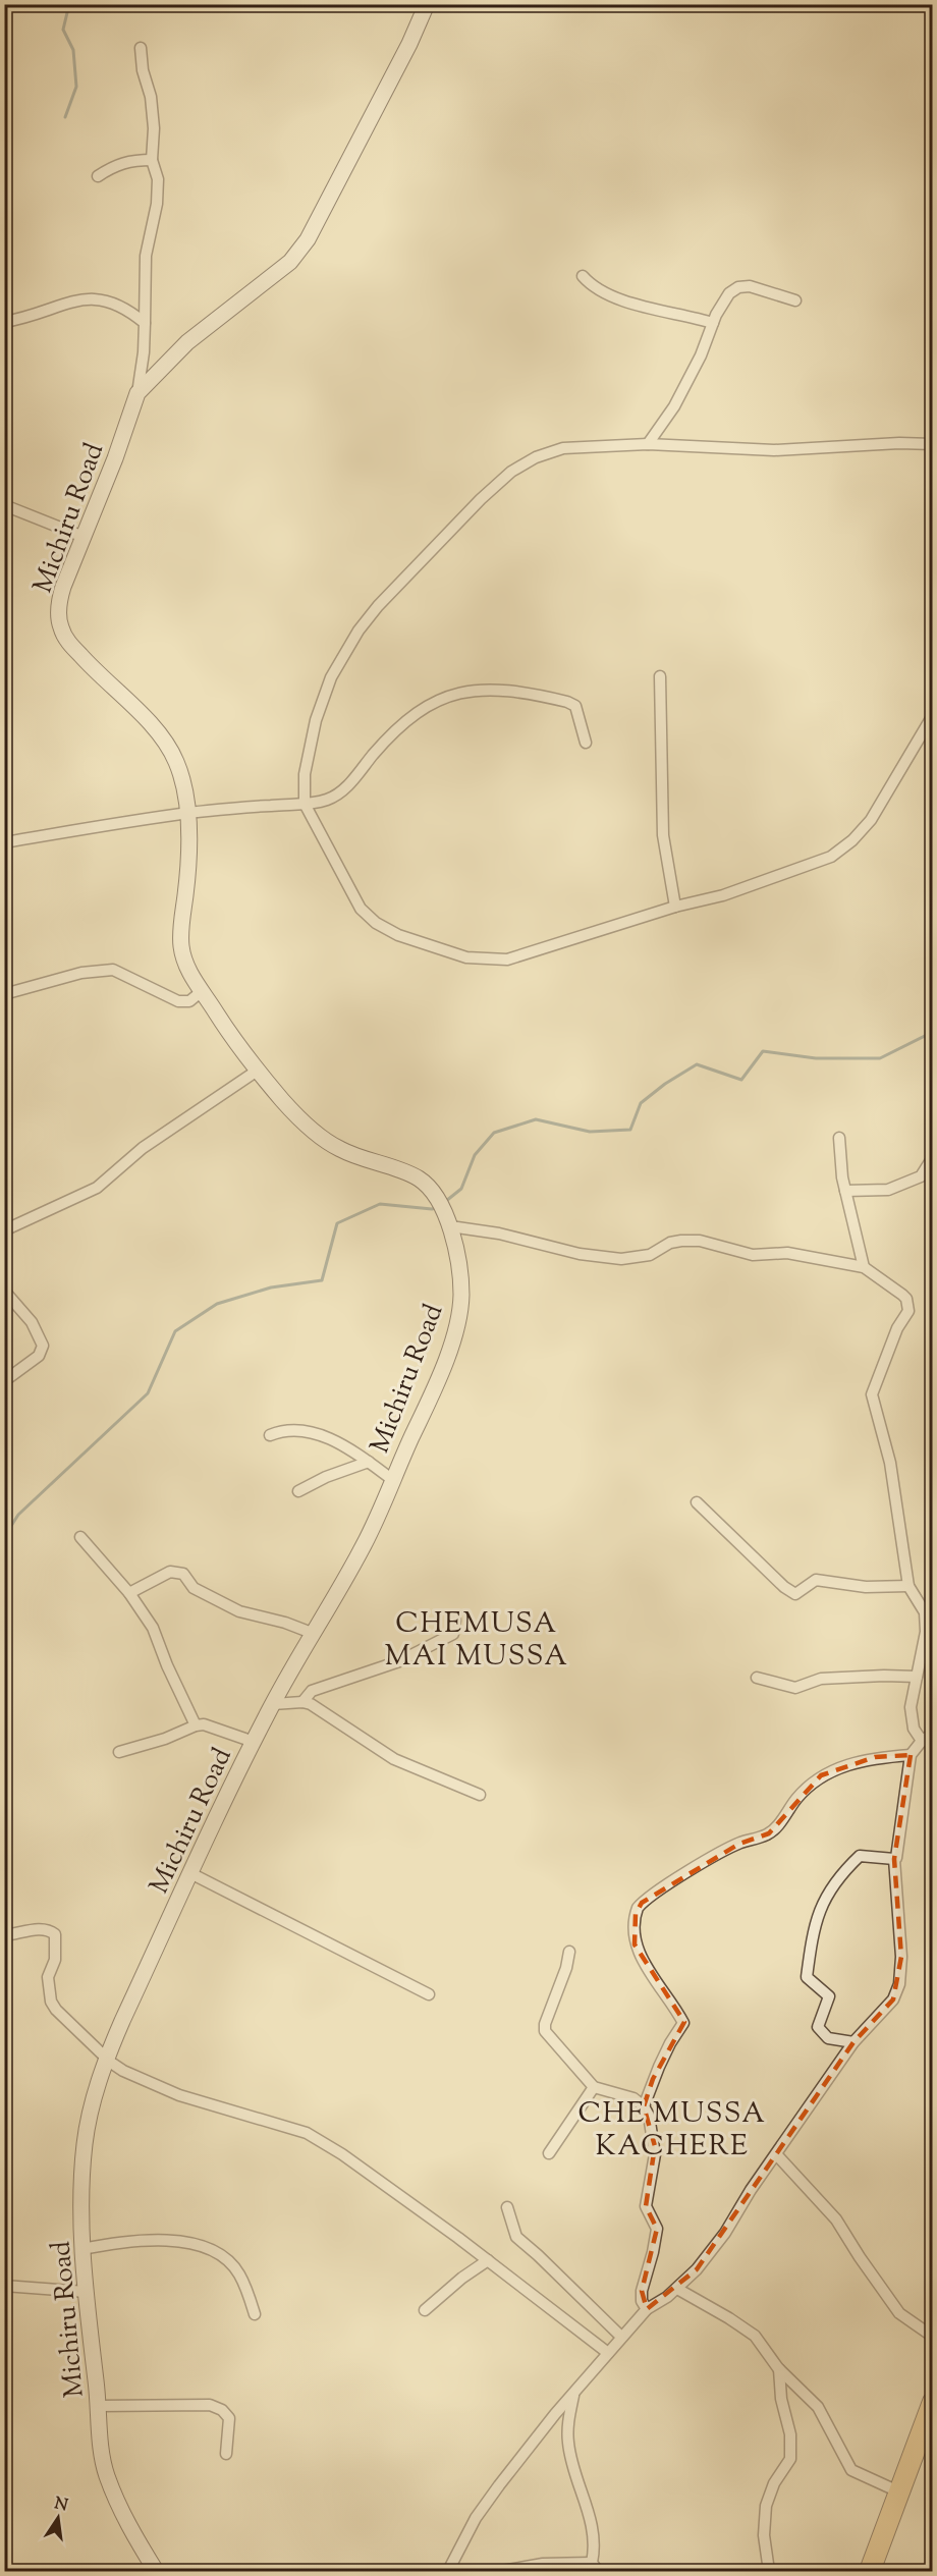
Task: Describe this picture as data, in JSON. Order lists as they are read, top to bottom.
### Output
{
  "streets": {
    "street": ["Michiru Road"]
  },
  "districts": ["CHEMUSA MAI MUSSA", "CHE MUSSA KACHERE"],
  "north": "top"
}
